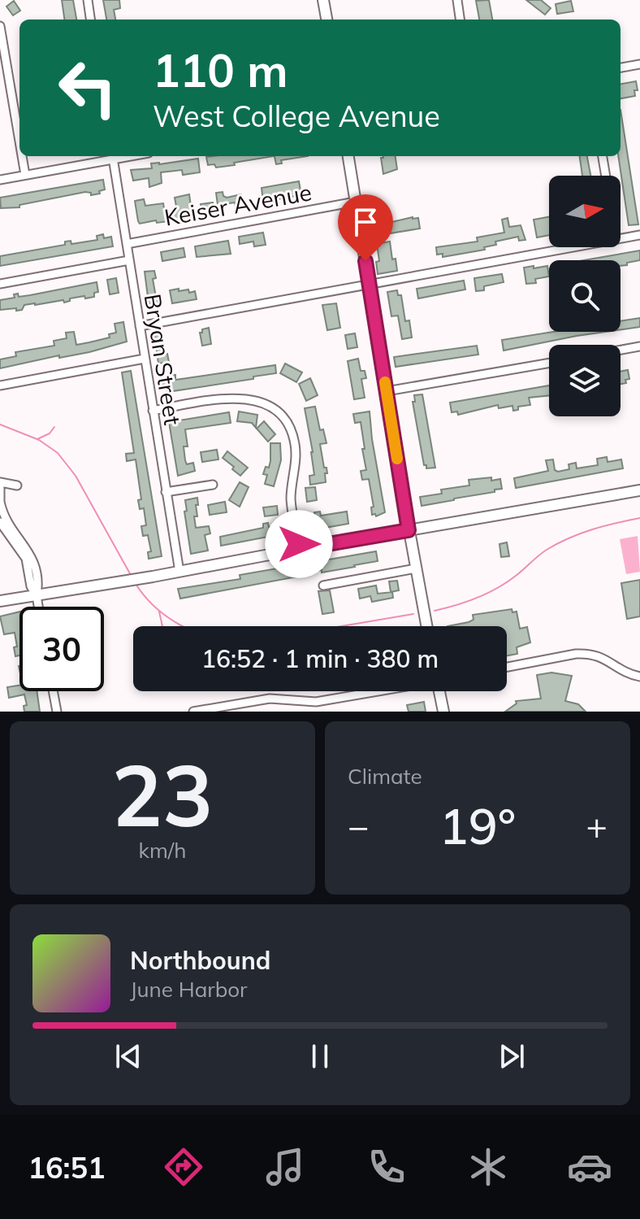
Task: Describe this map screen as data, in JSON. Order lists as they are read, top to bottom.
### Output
{
  "streets": {
    "street": ["Keiser Avenue", "Bryan Street"]
  },
  "crossings": [
    ["Keiser Avenue", "Bryan Street"]
  ],
  "north": "right",
  "page": {
    "turn": ["110 m", "West College Avenue"],
    "limit": "30",
    "trip": "16:52 · 1 min · 380 m",
    "tile": [
      ["23", "km/h"],
      "Climate"
    ],
    "heat": ["−", "19°", "+"],
    "song": ["Northbound", "June Harbor"],
    "tabs": "16:51"
  }
}
